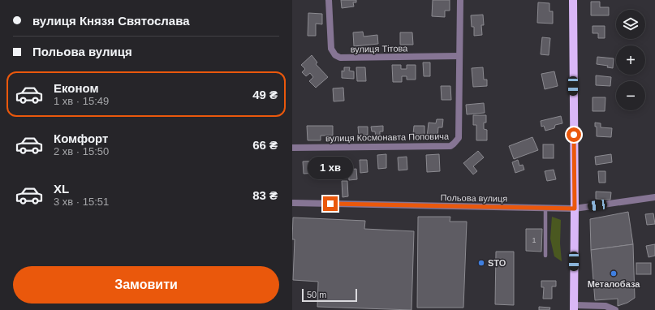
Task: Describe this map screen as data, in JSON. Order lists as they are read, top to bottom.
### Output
{
  "streets": {
    "street": ["вулиця Тітова", "вулиця Космонавта Поповича", "Польова вулиця"]
  },
  "crossings": [
    ["вулиця Тітова", "вулиця Космонавта Поповича"]
  ],
  "places": ["STO", "Металобаза"],
  "house_numbers": ["1"],
  "scale_bar": "50 m",
  "page": {
    "banner": ["вулиця Князя Святослава", "Польова вулиця"],
    "map_buttons": ["+", "−"],
    "list": [
      {
        "name": "Економ",
        "note": "1 хв · 15:49",
        "value": "49 ₴"
      },
      {
        "name": "Комфорт",
        "note": "2 хв · 15:50",
        "value": "66 ₴"
      },
      {
        "name": "XL",
        "note": "3 хв · 15:51",
        "value": "83 ₴"
      }
    ],
    "bubble": "1 хв",
    "buttons": "Замовити",
    "scale": "50 m"
  }
}
